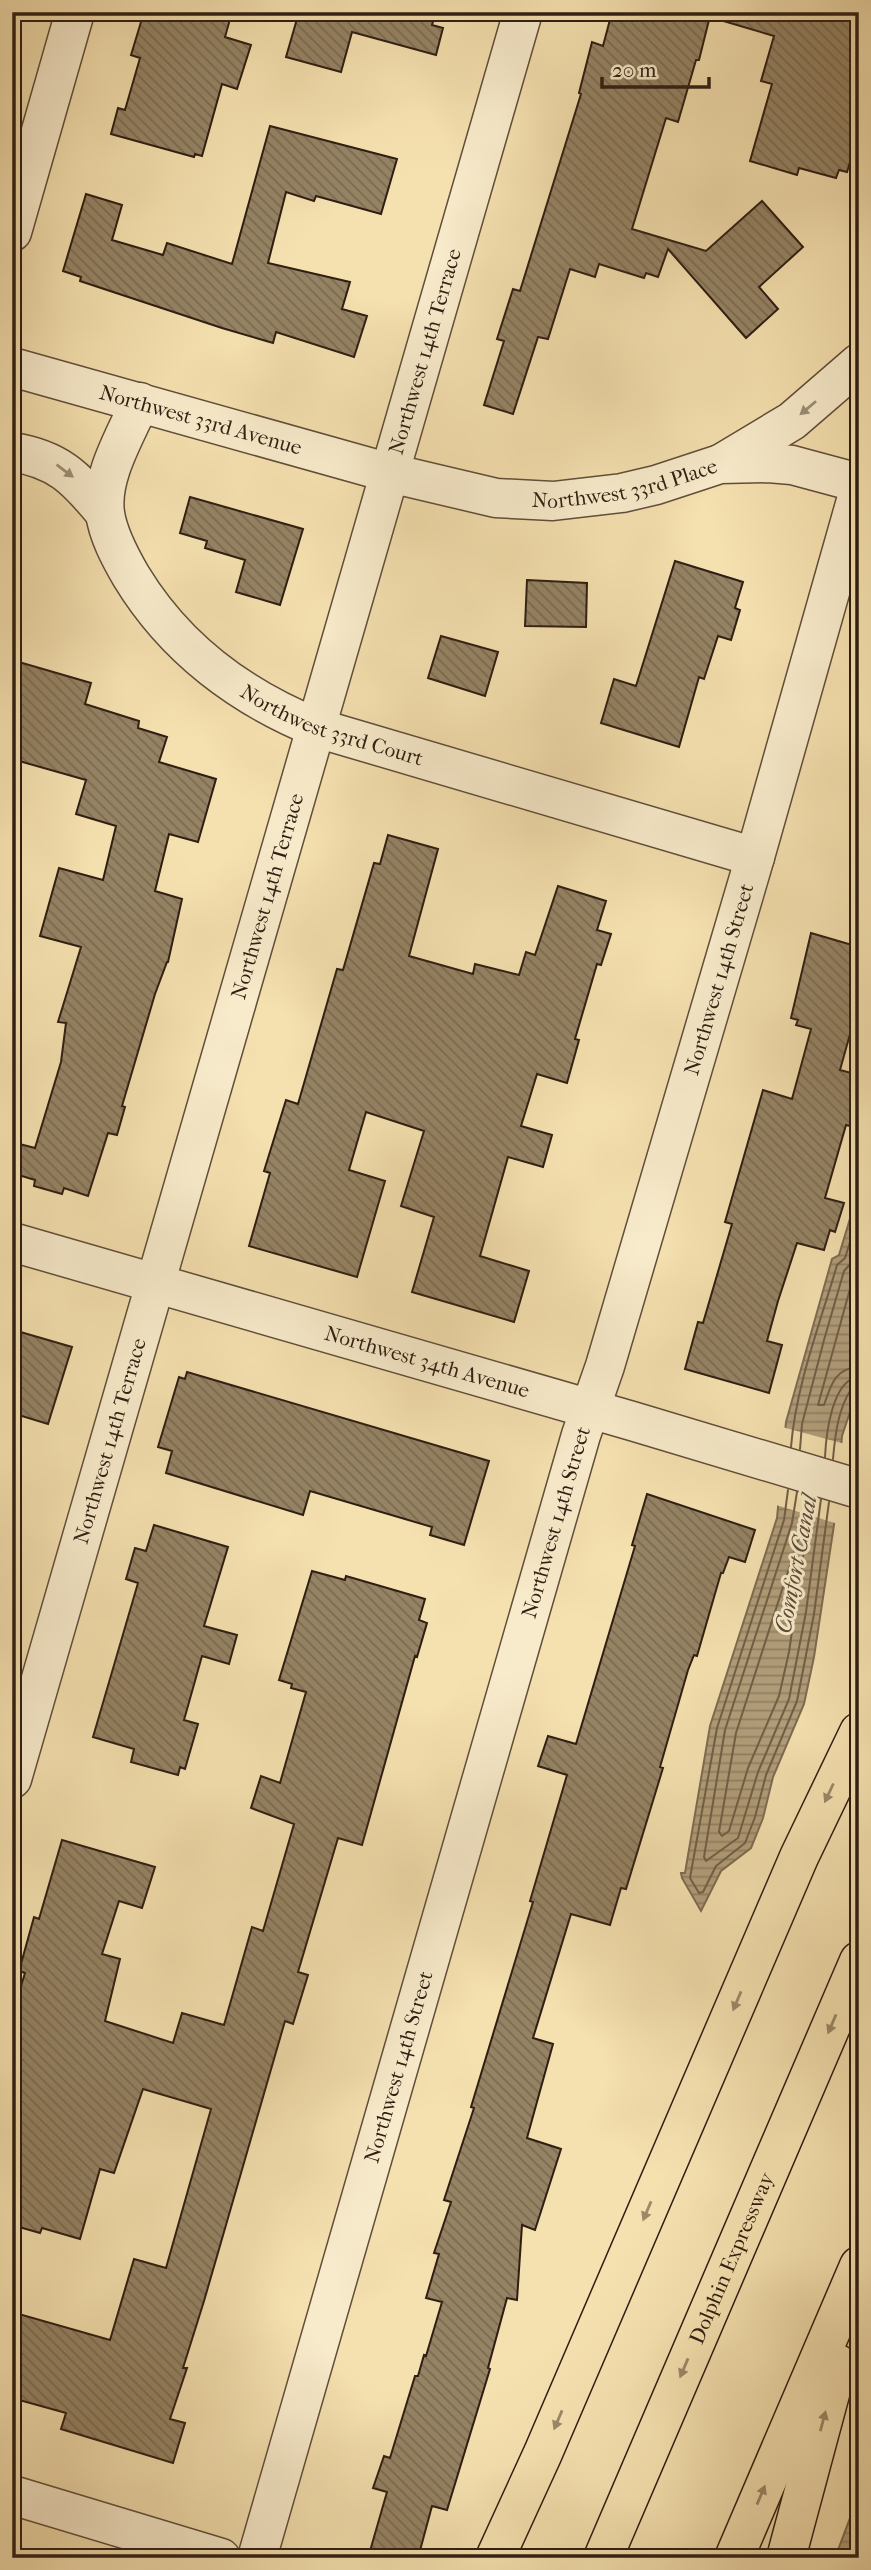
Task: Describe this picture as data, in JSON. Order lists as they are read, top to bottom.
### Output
{
  "streets": {
    "highway": ["Dolphin Expressway"],
    "street": [
      "Northwest 14th Terrace",
      "Northwest 33rd Avenue",
      "Northwest 33rd Place",
      "Northwest 33rd Court",
      "Northwest 14th Street",
      "Northwest 34th Avenue"
    ]
  },
  "crossings": [
    ["Northwest 14th Terrace", "Northwest 33rd Avenue"],
    ["Northwest 14th Terrace", "Northwest 33rd Place"],
    ["Northwest 14th Terrace", "Northwest 33rd Court"],
    ["Northwest 14th Terrace", "Northwest 34th Avenue"],
    ["Northwest 33rd Avenue", "Northwest 33rd Place"],
    ["Northwest 33rd Avenue", "Northwest 33rd Court"],
    ["Northwest 33rd Court", "Northwest 14th Street"],
    ["Northwest 14th Street", "Northwest 34th Avenue"]
  ],
  "water": ["Comfort Canal"],
  "scale_bar": "20 m"
}
